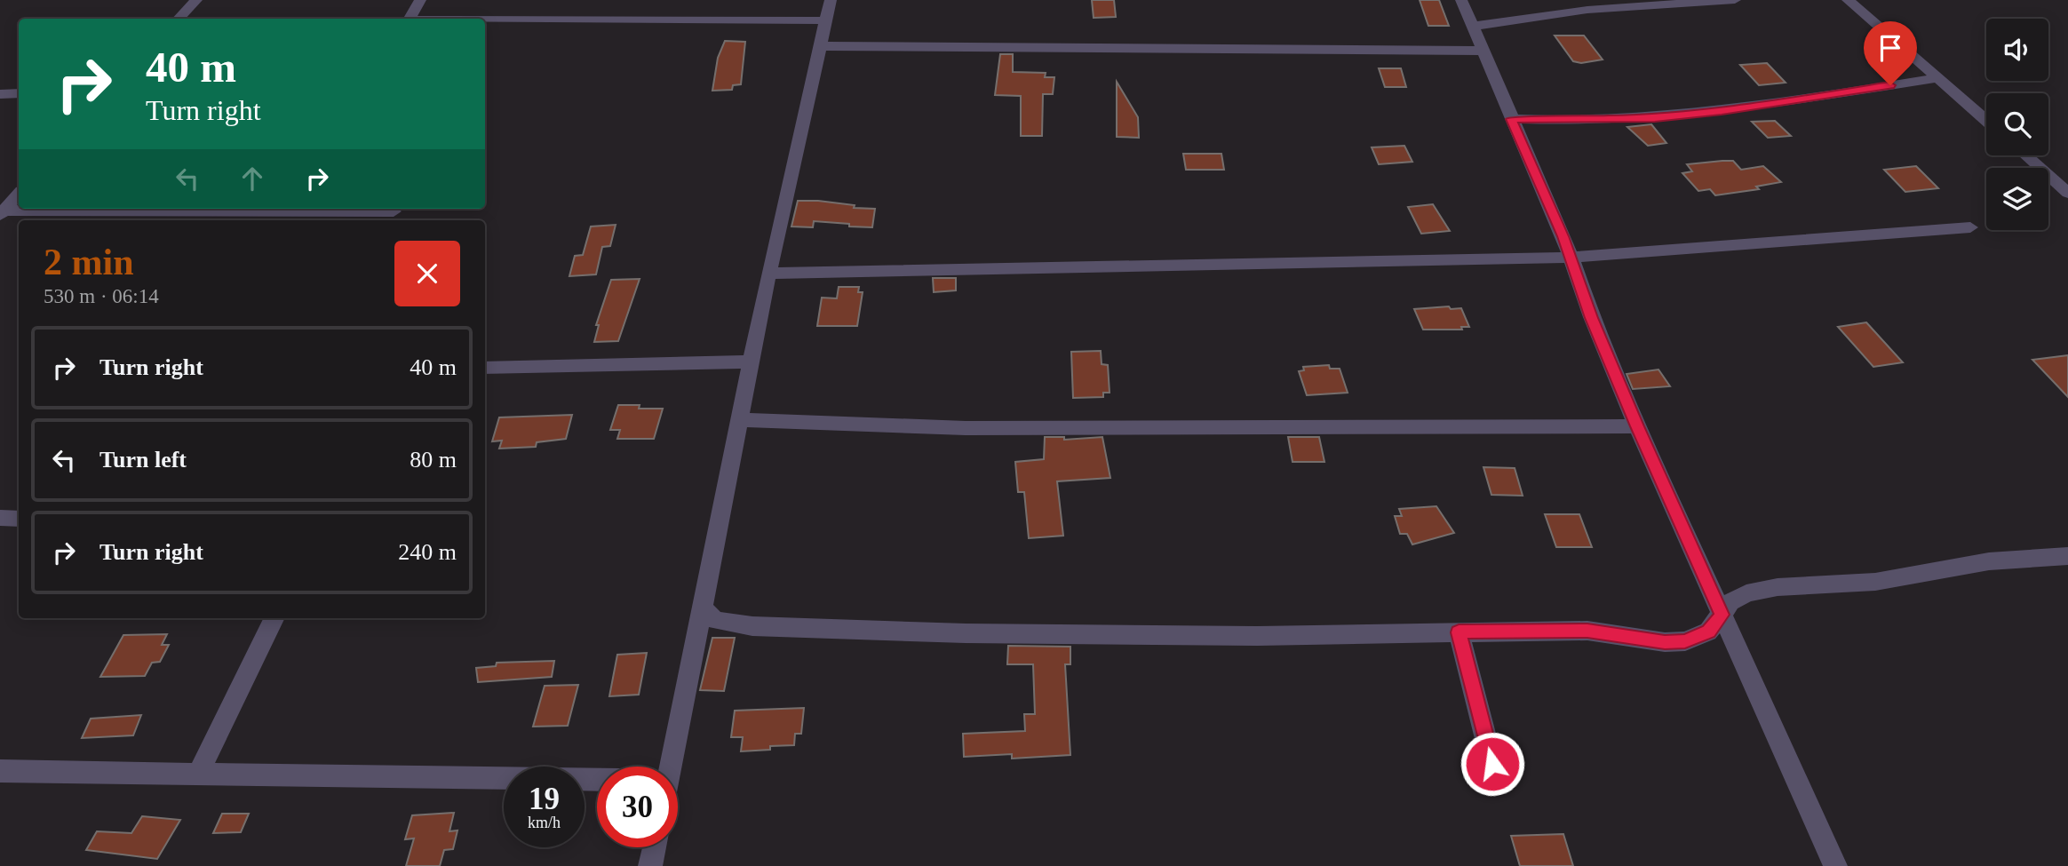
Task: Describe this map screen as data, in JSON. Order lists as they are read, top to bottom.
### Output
{
  "page": {
    "turn": ["40 m", "Turn right"],
    "heading": ["2 min", "530 m · 06:14"],
    "list": [
      {
        "name": "Turn right",
        "value": "40 m"
      },
      {
        "name": "Turn left",
        "value": "80 m"
      },
      {
        "name": "Turn right",
        "value": "240 m"
      }
    ],
    "speed": "19 km/h",
    "limit": "30"
  }
}
